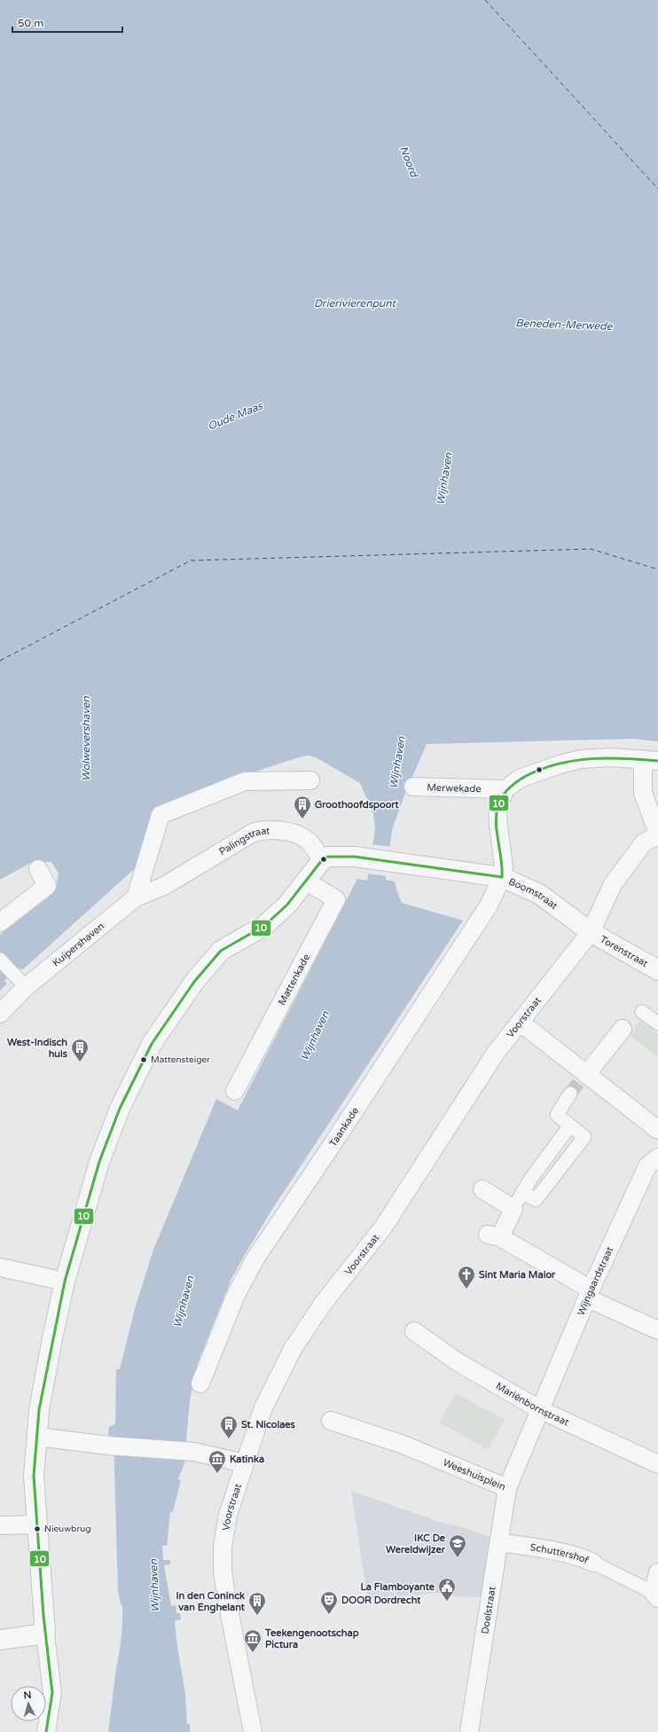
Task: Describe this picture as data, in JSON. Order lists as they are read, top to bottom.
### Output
{
  "streets": {
    "street": [
      "Merwekade",
      "Palingstraat",
      "Boomstraat",
      "Kuipershaven",
      "Torenstraat",
      "Mattenkade",
      "Voorstraat",
      "Taankade",
      "Wijngaardstraat",
      "Mariënbornstraat",
      "Weeshuisplein",
      "Schuttershof",
      "Doelstraat"
    ]
  },
  "crossings": [
    ["Palingstraat", "Boomstraat"],
    ["Palingstraat", "Kuipershaven"],
    ["Boomstraat", "Torenstraat"],
    ["Boomstraat", "Voorstraat"],
    ["Boomstraat", "Taankade"],
    ["Torenstraat", "Voorstraat"],
    ["Wijngaardstraat", "Mariënbornstraat"],
    ["Wijngaardstraat", "Weeshuisplein"],
    ["Mariënbornstraat", "Weeshuisplein"],
    ["Weeshuisplein", "Doelstraat"],
    ["Schuttershof", "Doelstraat"]
  ],
  "water": [
    "Noord",
    "Drierivierenpunt",
    "Beneden-Merwede",
    "Oude Maas",
    "Wijnhaven",
    "Wolwevershaven"
  ],
  "places": {
    "building": [
      "Groothoofdspoort",
      "West-Indisch huis",
      "St. Nicolaes",
      "In den Coninck van Enghelant"
    ],
    "other": ["Mattensteiger", "Nieuwbrug"],
    "church": ["Sint Maria Maior"],
    "museum": ["Katinka", "Teekengenootschap Pictura"],
    "school or university": ["IKC De Wereldwijzer"],
    "public building": ["La Flamboyante"],
    "theatre": ["DOOR Dordrecht"]
  },
  "lines": ["transit line 10"],
  "scale_bar": "50 m",
  "north": "top"
}
